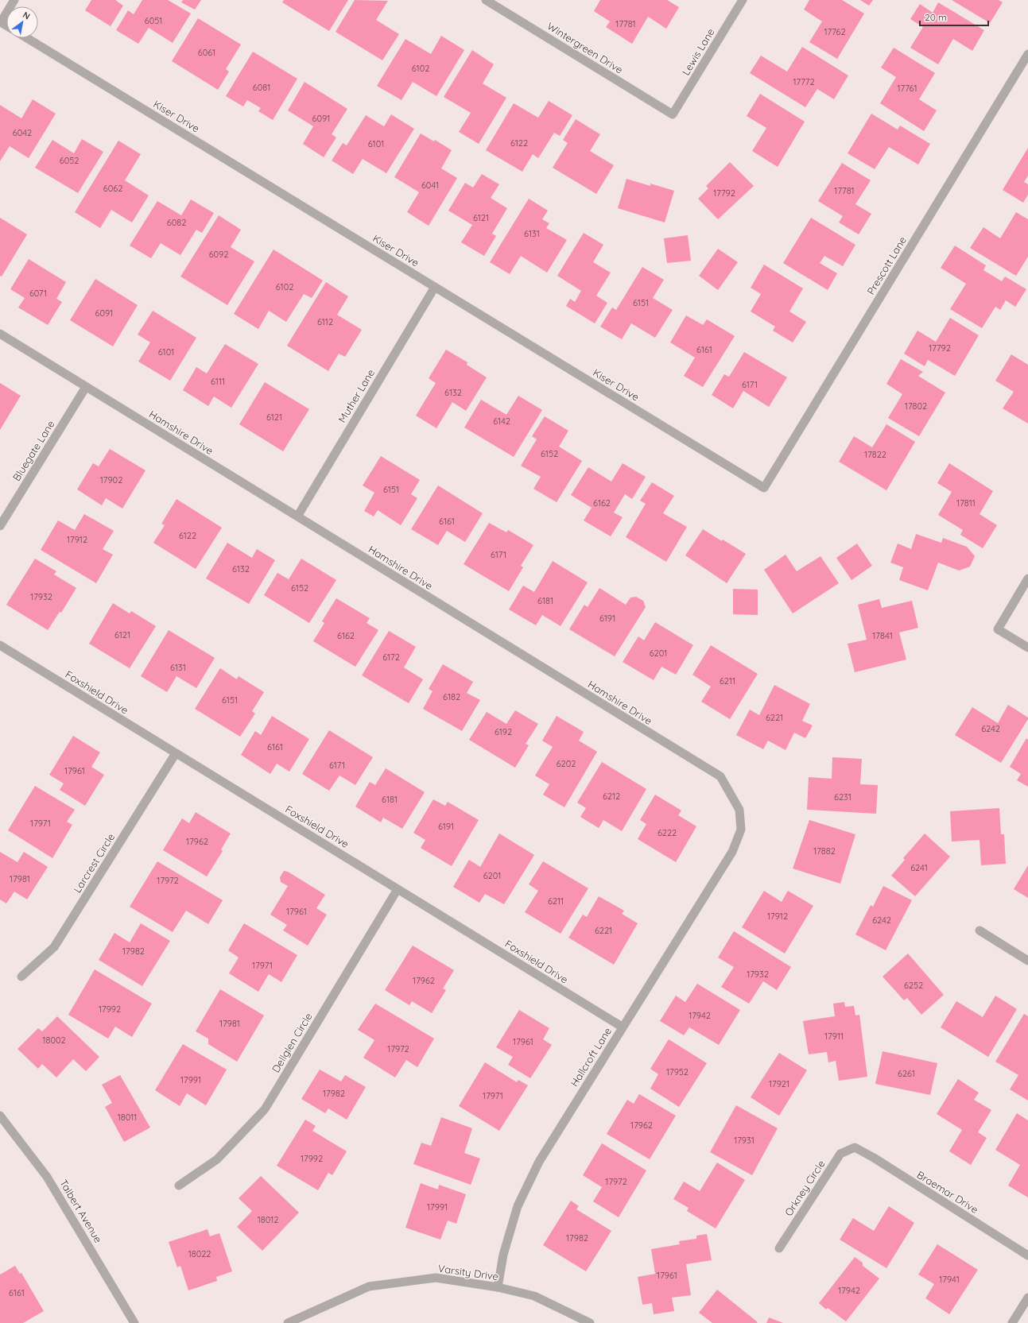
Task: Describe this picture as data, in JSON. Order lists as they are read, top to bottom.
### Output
{
  "streets": {
    "street": [
      "Wintergreen Drive",
      "Lewis Lane",
      "Kiser Drive",
      "Prescott Lane",
      "Muther Lane",
      "Hamshire Drive",
      "Bluegate Lane",
      "Foxshield Drive",
      "Larcrest Circle",
      "Dellglen Circle",
      "Hallcroft Lane",
      "Orkney Circle",
      "Braemar Drive",
      "Talbert Avenue",
      "Varsity Drive"
    ]
  },
  "crossings": [
    ["Wintergreen Drive", "Lewis Lane"],
    ["Kiser Drive", "Prescott Lane"],
    ["Kiser Drive", "Muther Lane"],
    ["Muther Lane", "Hamshire Drive"],
    ["Hamshire Drive", "Bluegate Lane"],
    ["Hamshire Drive", "Hallcroft Lane"],
    ["Foxshield Drive", "Larcrest Circle"],
    ["Foxshield Drive", "Dellglen Circle"],
    ["Foxshield Drive", "Hallcroft Lane"],
    ["Hallcroft Lane", "Varsity Drive"],
    ["Orkney Circle", "Braemar Drive"]
  ],
  "house_numbers": [
    "6051",
    "17781",
    "17762",
    "6061",
    "6102",
    "17772",
    "6081",
    "17761",
    "6091",
    "6042",
    "6122",
    "6101",
    "6052",
    "6041",
    "6062",
    "17781",
    "17792",
    "6121",
    "6082",
    "6131",
    "6092",
    "6102",
    "6071",
    "6151",
    "6091",
    "6112",
    "17792",
    "6161",
    "6101",
    "6111",
    "6171",
    "6132",
    "17802",
    "6121",
    "6142",
    "6152",
    "17822",
    "17902",
    "6151",
    "6162",
    "17811",
    "6161",
    "6122",
    "17912",
    "6171",
    "6132",
    "6152",
    "17932",
    "6181",
    "6191",
    "6121",
    "6162",
    "17841",
    "6201",
    "6172",
    "6131",
    "6211",
    "6182",
    "6151",
    "6221",
    "6242",
    "6192",
    "6161",
    "6202",
    "6171",
    "17961",
    "6212",
    "6231",
    "6181",
    "17971",
    "6191",
    "6222",
    "17962",
    "17882",
    "6241",
    "6201",
    "17981",
    "17972",
    "6211",
    "17961",
    "17912",
    "6242",
    "6221",
    "17982",
    "17971",
    "17932",
    "17962",
    "6252",
    "17992",
    "17942",
    "17981",
    "17911",
    "18002",
    "17961",
    "17972",
    "17952",
    "6261",
    "17991",
    "17921",
    "17982",
    "17971",
    "18011",
    "17962",
    "17931",
    "17992",
    "17972",
    "17991",
    "18012",
    "17982",
    "18022",
    "17961",
    "17941",
    "17942",
    "6161"
  ],
  "scale_bar": "20 m",
  "north": "top right"
}
